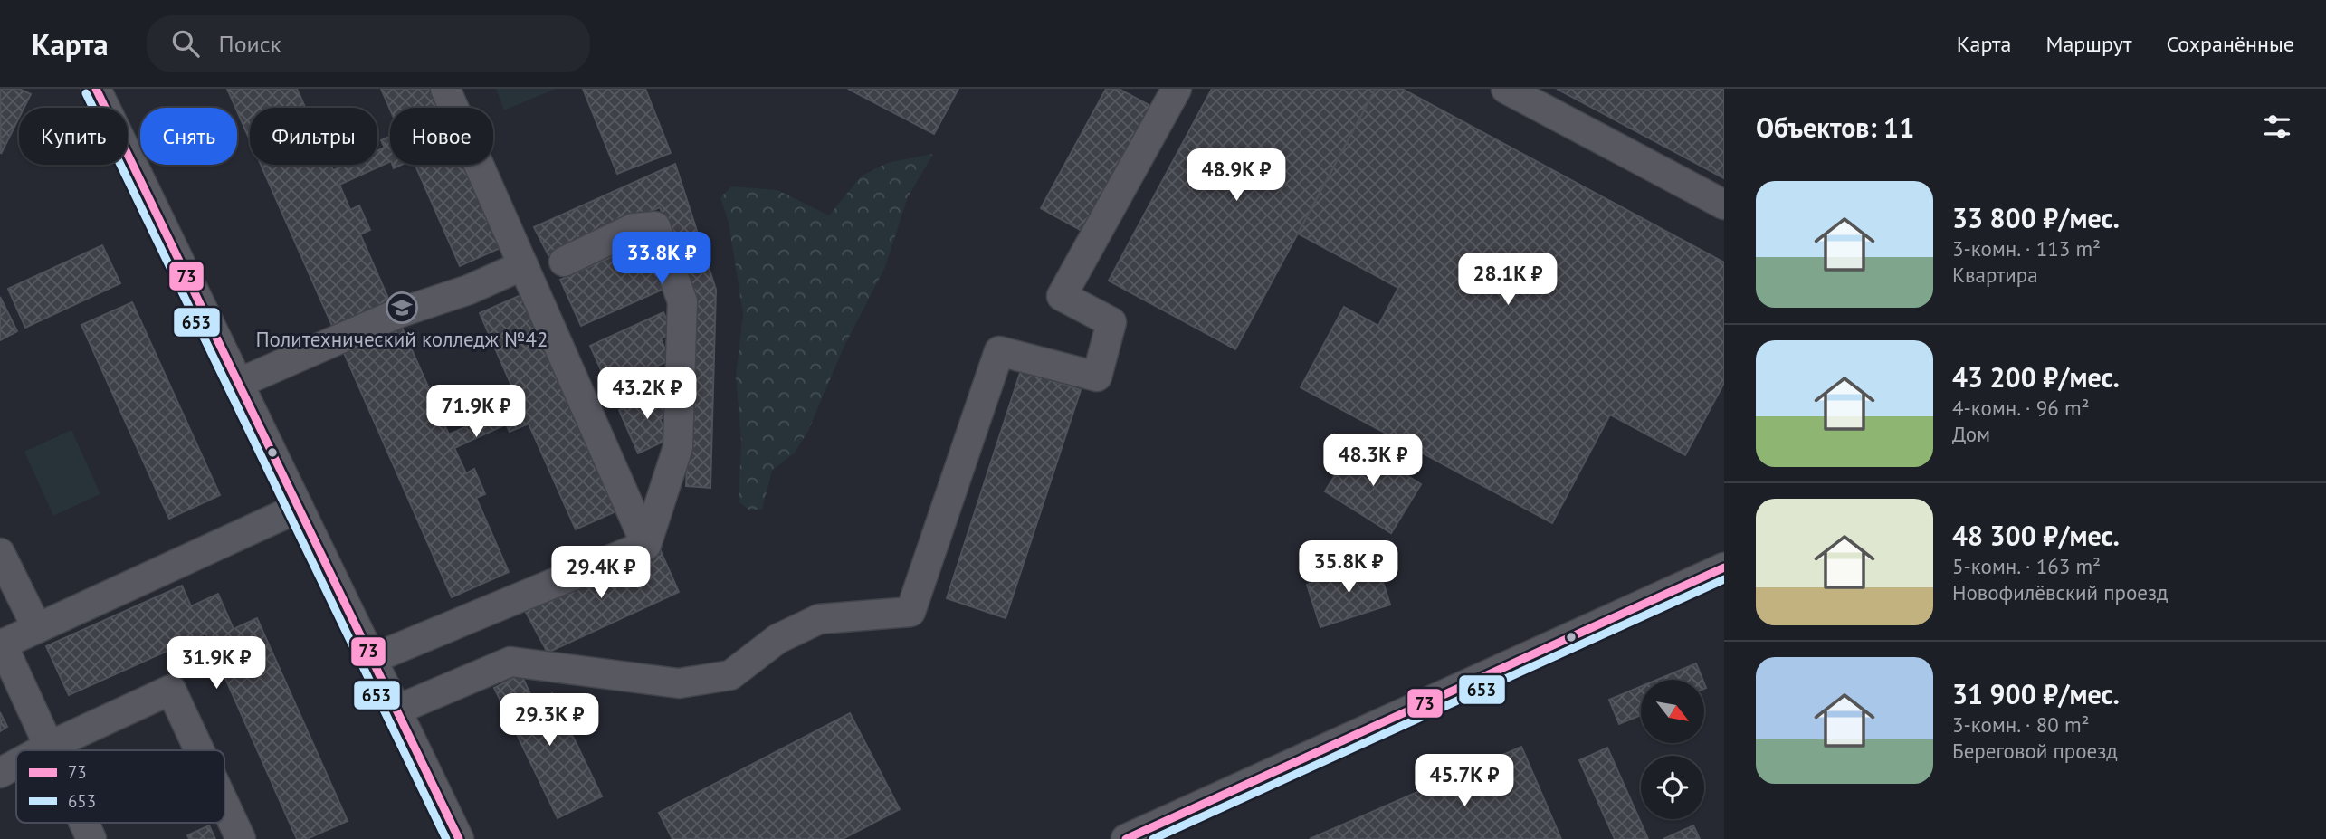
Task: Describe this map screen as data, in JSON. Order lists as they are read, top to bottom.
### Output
{
  "places": {
    "school or university": ["Политехнический колледж №42"]
  },
  "lines": ["transit line 73", "transit line 653"],
  "legend": ["73", "653"],
  "north": "bottom right",
  "page": {
    "header": "Карта",
    "search": "Поиск",
    "nav": ["Карта", "Маршрут", "Сохранённые"],
    "heading": "Объектов: 11",
    "chip": [
      "Купить",
      "Снять",
      "Фильтры",
      "Новое"
    ],
    "price": [
      "48.9K ₽",
      "33.8K ₽",
      "28.1K ₽",
      "43.2K ₽",
      "71.9K ₽",
      "48.3K ₽",
      "35.8K ₽",
      "29.4K ₽",
      "31.9K ₽",
      "29.3K ₽",
      "45.7K ₽"
    ],
    "list": [
      {
        "name": "33 800 ₽/мес.",
        "note": "3-комн. · 113 m² · Квартира"
      },
      {
        "name": "43 200 ₽/мес.",
        "note": "4-комн. · 96 m² · Дом"
      },
      {
        "name": "48 300 ₽/мес.",
        "note": "5-комн. · 163 m² · Новофилёвский проезд"
      },
      {
        "name": "31 900 ₽/мес.",
        "note": "3-комн. · 80 m² · Береговой проезд"
      }
    ]
  }
}
